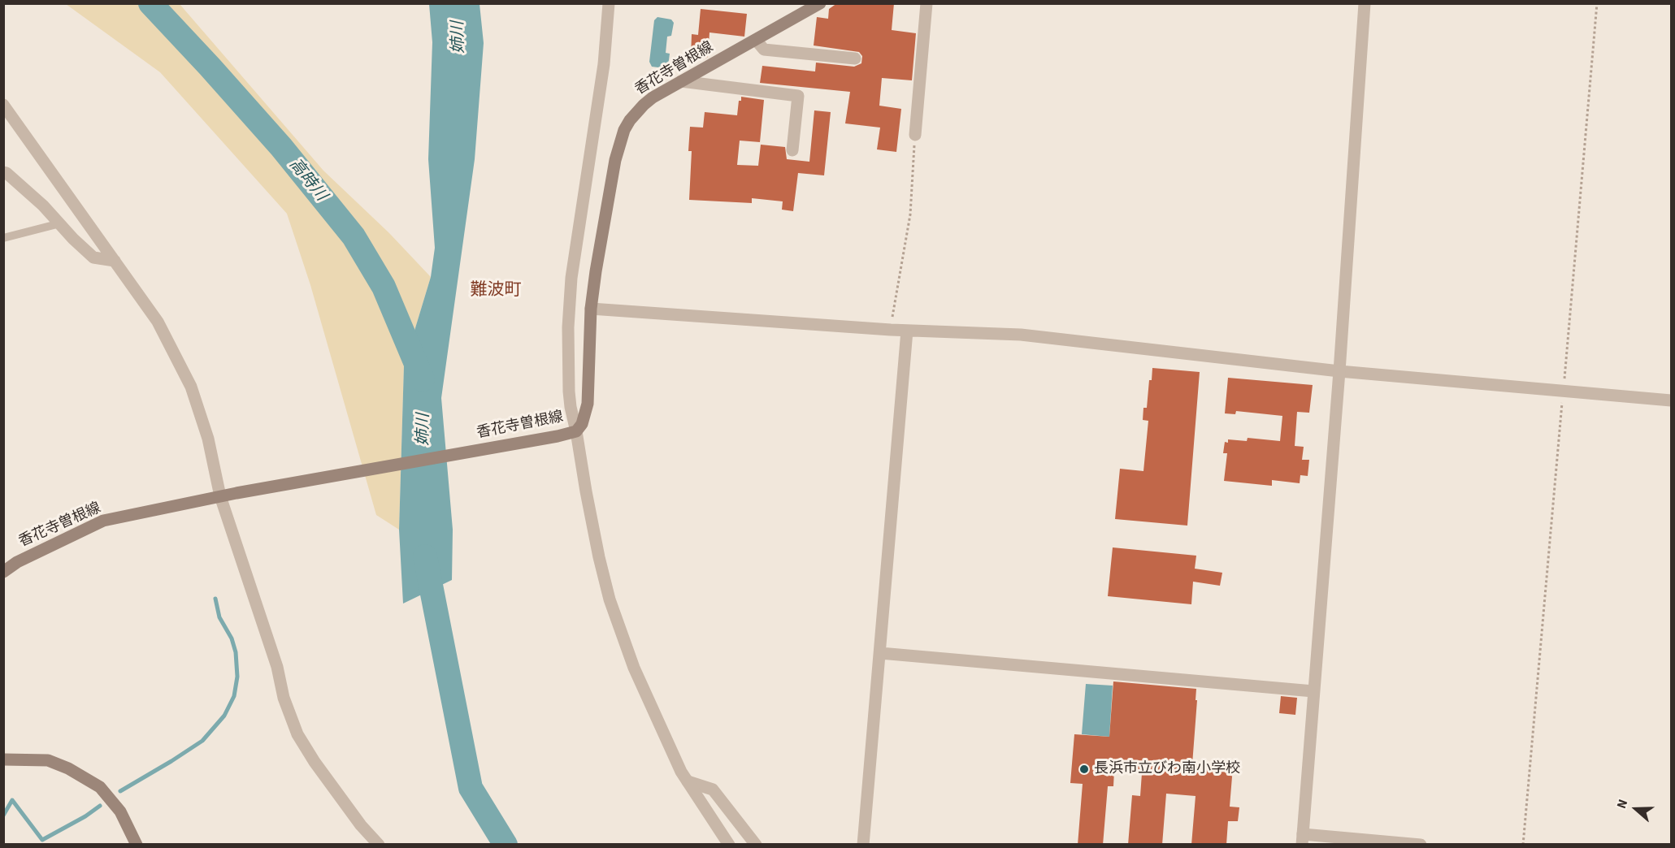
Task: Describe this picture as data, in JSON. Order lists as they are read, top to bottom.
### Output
{
  "streets": {
    "main road": ["香花寺曽根線"]
  },
  "districts": ["難波町"],
  "water": ["姉川", "高時川"],
  "places": ["長浜市立びわ南小学校"],
  "north": "left"
}
